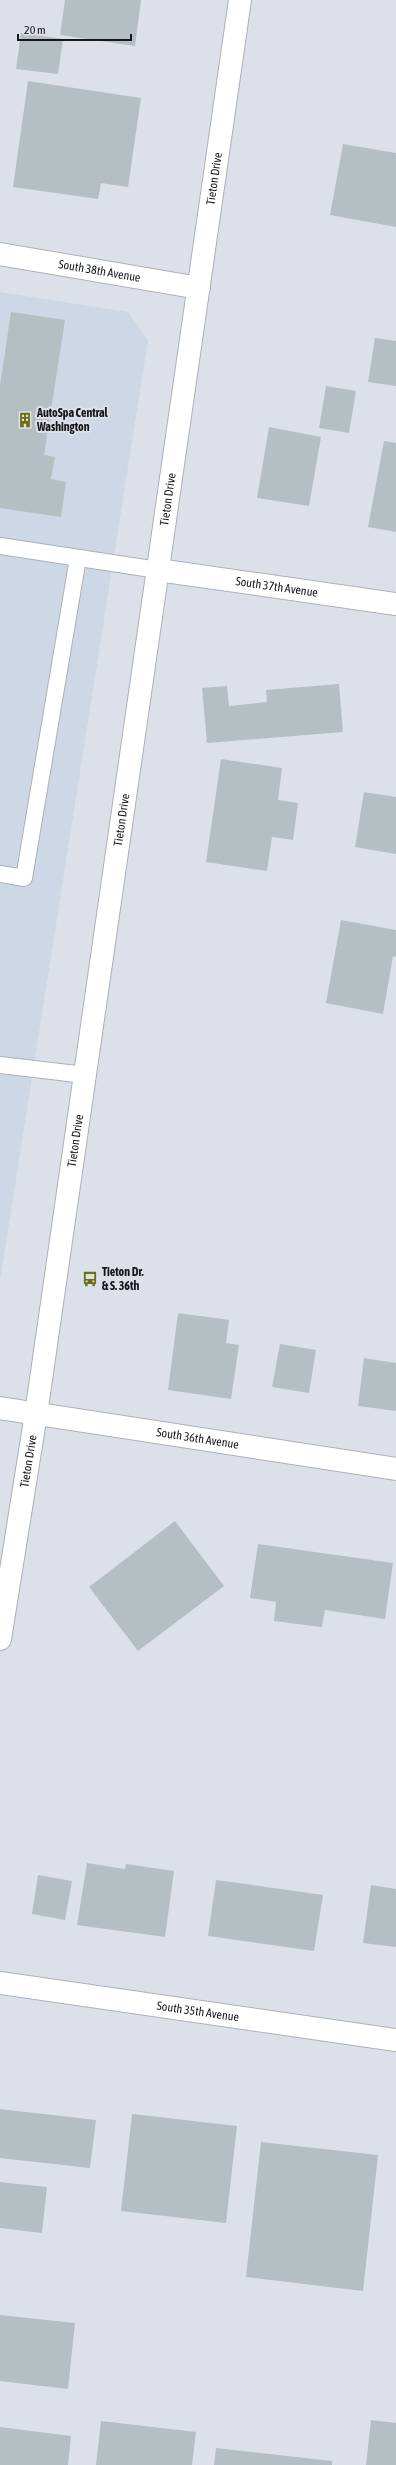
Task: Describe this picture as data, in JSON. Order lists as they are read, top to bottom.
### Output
{
  "streets": {
    "main road": [
      "Tieton Drive",
      "South 38th Avenue",
      "South 37th Avenue",
      "South 36th Avenue",
      "South 35th Avenue"
    ]
  },
  "crossings": [
    ["Tieton Drive", "South 38th Avenue"],
    ["Tieton Drive", "South 37th Avenue"],
    ["Tieton Drive", "South 36th Avenue"]
  ],
  "places": {
    "building": ["AutoSpa Central Washington"],
    "bus stop": ["Tieton Dr. & S. 36th"]
  },
  "scale_bar": "20 m"
}
